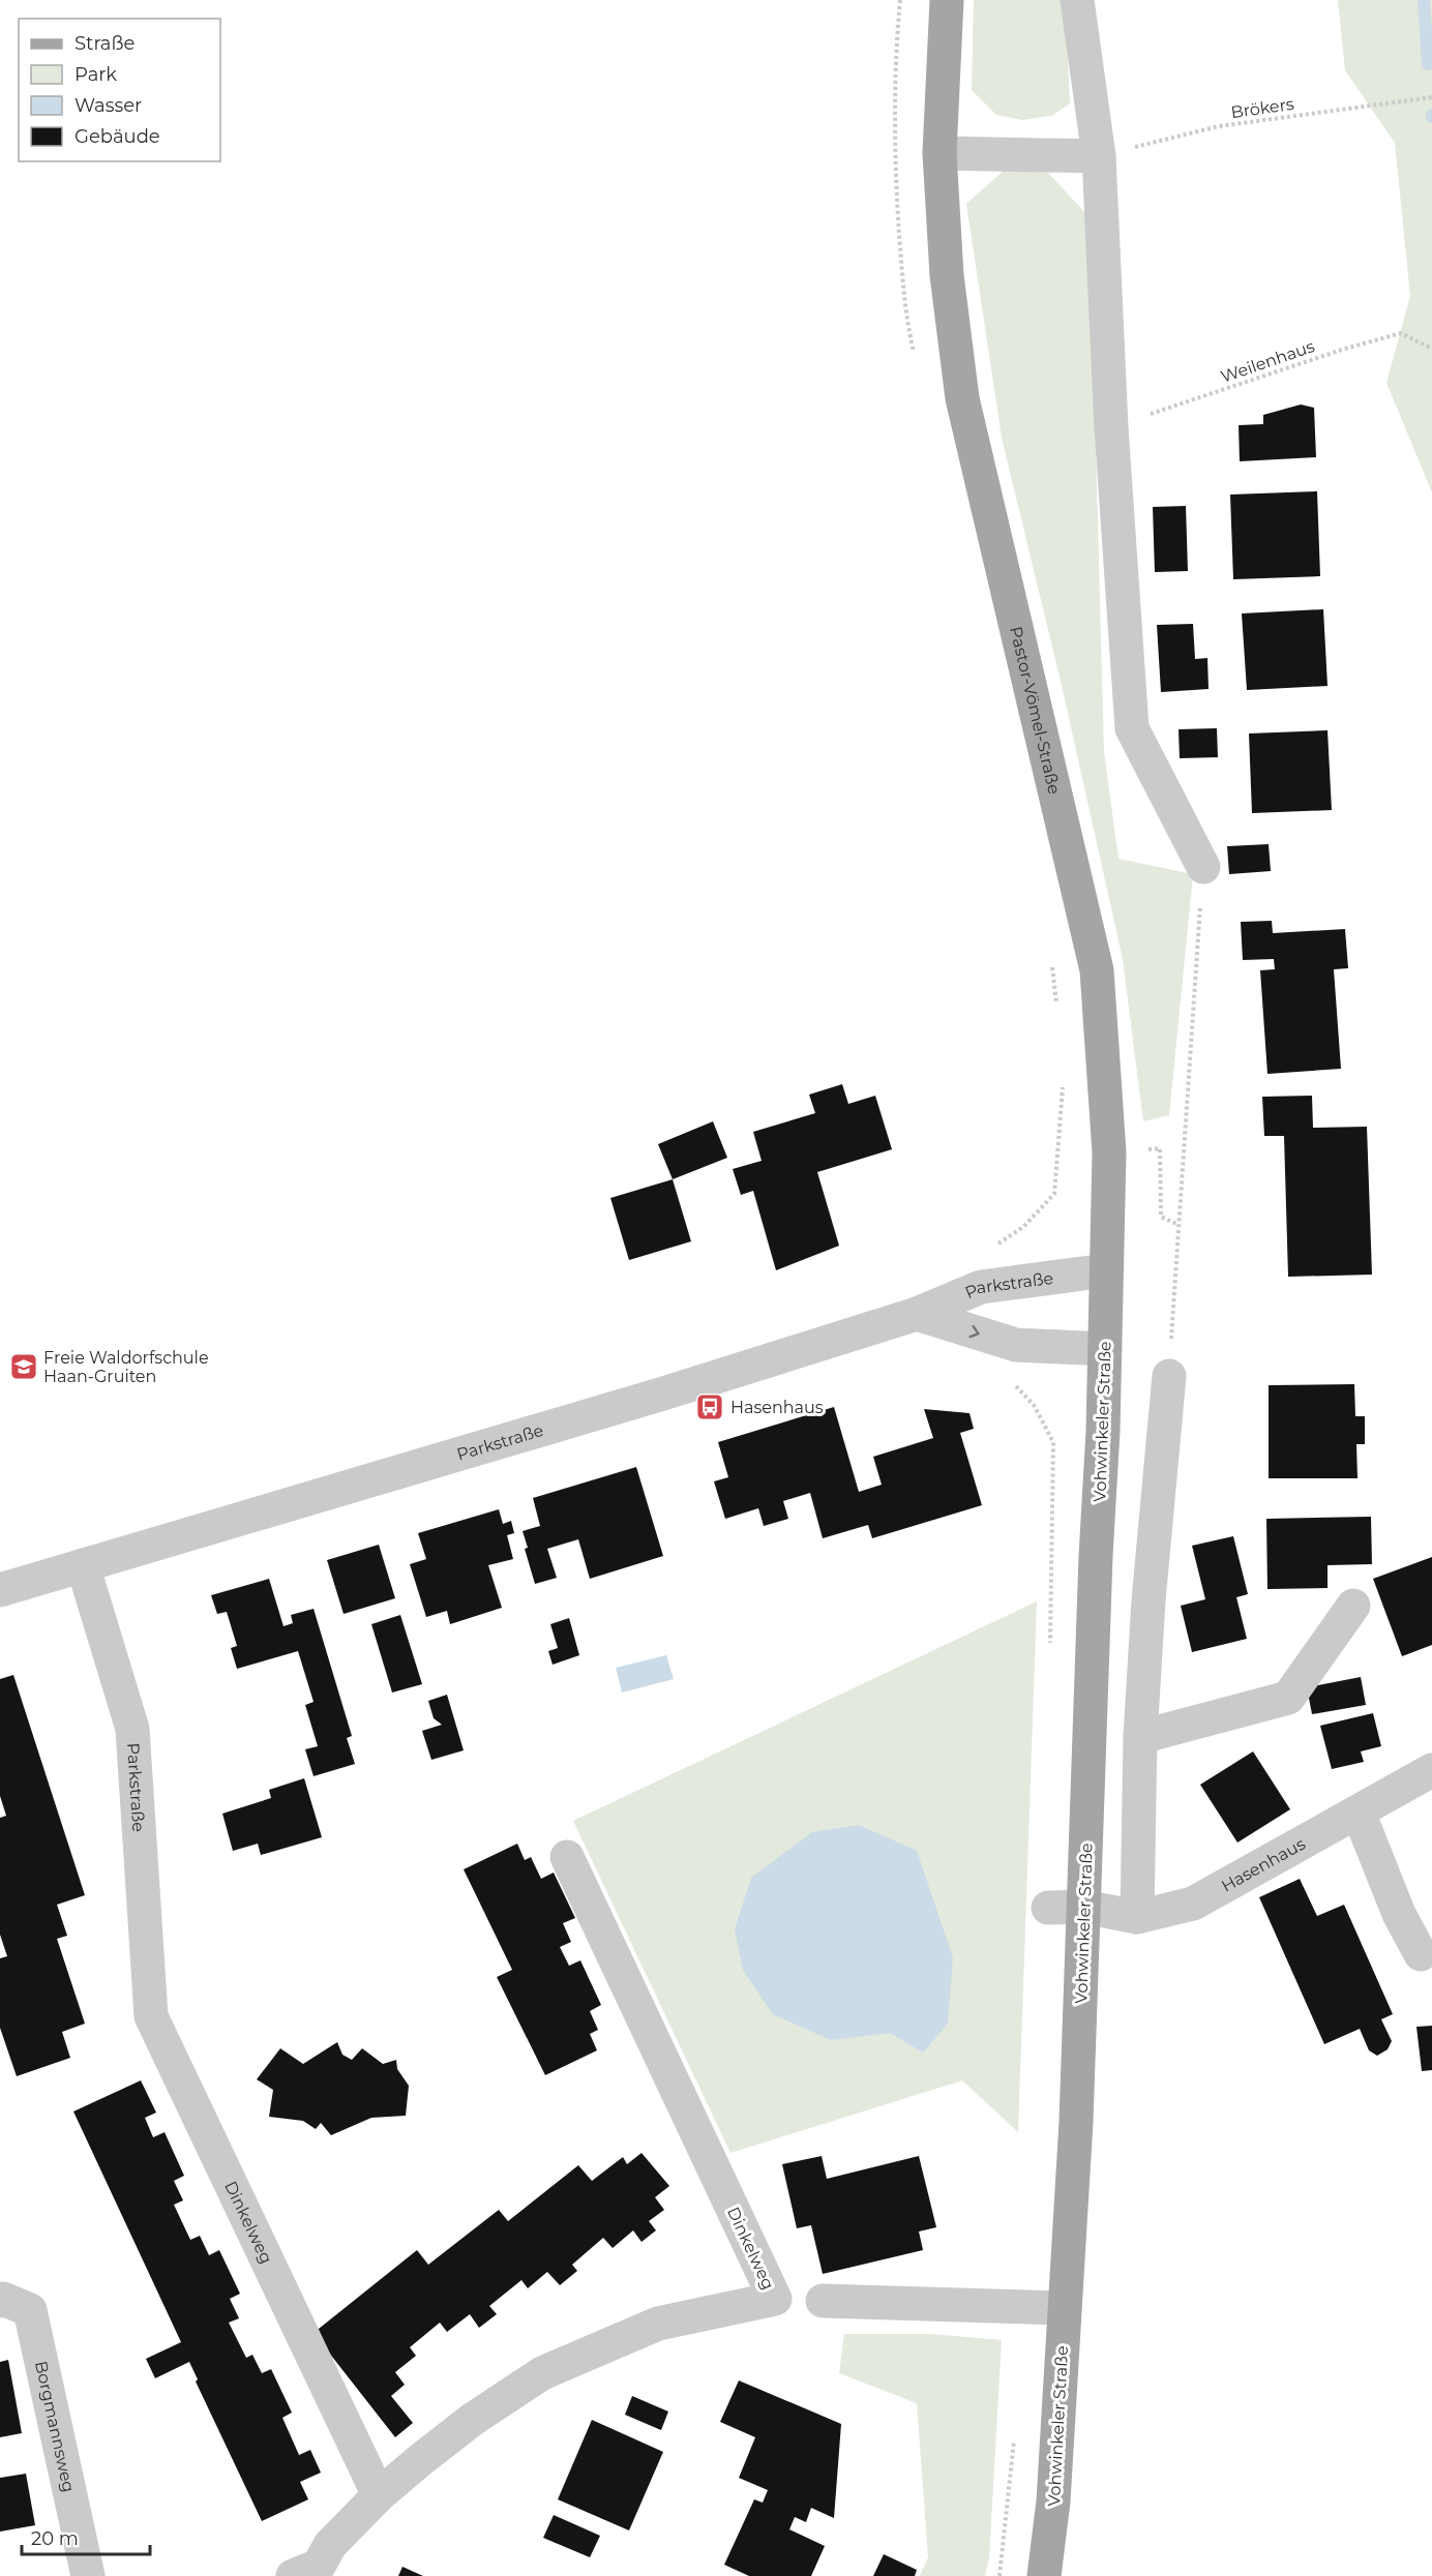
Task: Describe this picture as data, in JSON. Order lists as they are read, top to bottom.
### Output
{
  "streets": {
    "main road": ["Pastor-Vömel-Straße", "Vohwinkeler Straße"],
    "street": [
      "Parkstraße",
      "Hasenhaus",
      "Dinkelweg",
      "Borgmannsweg"
    ],
    "path": ["Brökers", "Weilenhaus"]
  },
  "crossings": [
    ["Pastor-Vömel-Straße", "Parkstraße"],
    ["Pastor-Vömel-Straße", "Vohwinkeler Straße"],
    ["Parkstraße", "Vohwinkeler Straße"],
    ["Parkstraße", "Dinkelweg"],
    ["Vohwinkeler Straße", "Hasenhaus"]
  ],
  "places": {
    "school or university": ["Freie Waldorfschule Haan-Gruiten"],
    "bus stop": ["Hasenhaus"]
  },
  "legend": [
    "Straße",
    "Park",
    "Wasser",
    "Gebäude"
  ],
  "scale_bar": "20 m"
}
